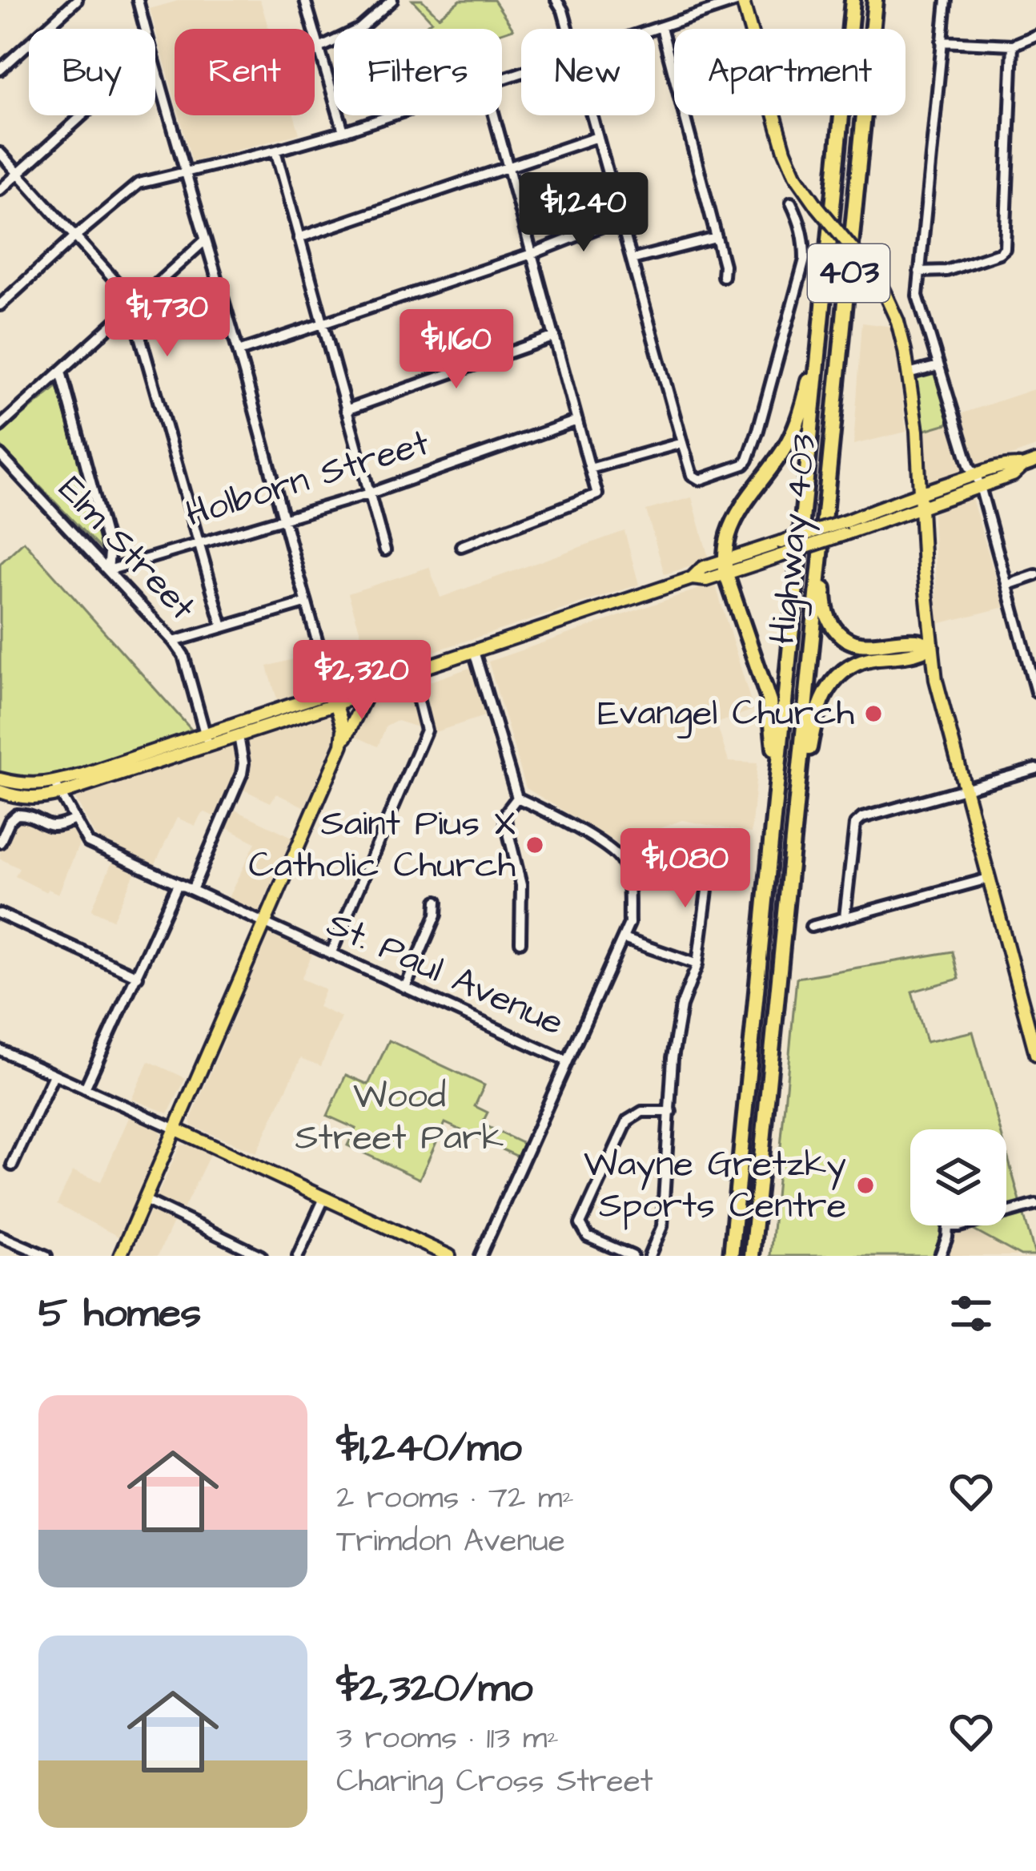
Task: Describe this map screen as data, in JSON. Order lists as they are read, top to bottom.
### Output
{
  "streets": {
    "highway": ["403", "Highway 403"],
    "street": ["Holborn Street", "Elm Street", "St. Paul Avenue"]
  },
  "crossings": [
    ["Holborn Street", "Elm Street"]
  ],
  "parks": ["Wood Street Park"],
  "places": ["Evangel Church", "Saint Pius X Catholic Church", "Wayne Gretzky Sports Centre"],
  "page": {
    "chip": [
      "Buy",
      "Rent",
      "Filters",
      "New",
      "Apartment"
    ],
    "price": [
      "$1,240",
      "$1,730",
      "$1,160",
      "$2,320",
      "$1,080"
    ],
    "heading": "5 homes",
    "list": [
      {
        "name": "$1,240/mo",
        "note": "2 rooms · 72 m² · Trimdon Avenue"
      },
      {
        "name": "$2,320/mo",
        "note": "3 rooms · 113 m² · Charing Cross Street"
      }
    ]
  }
}
